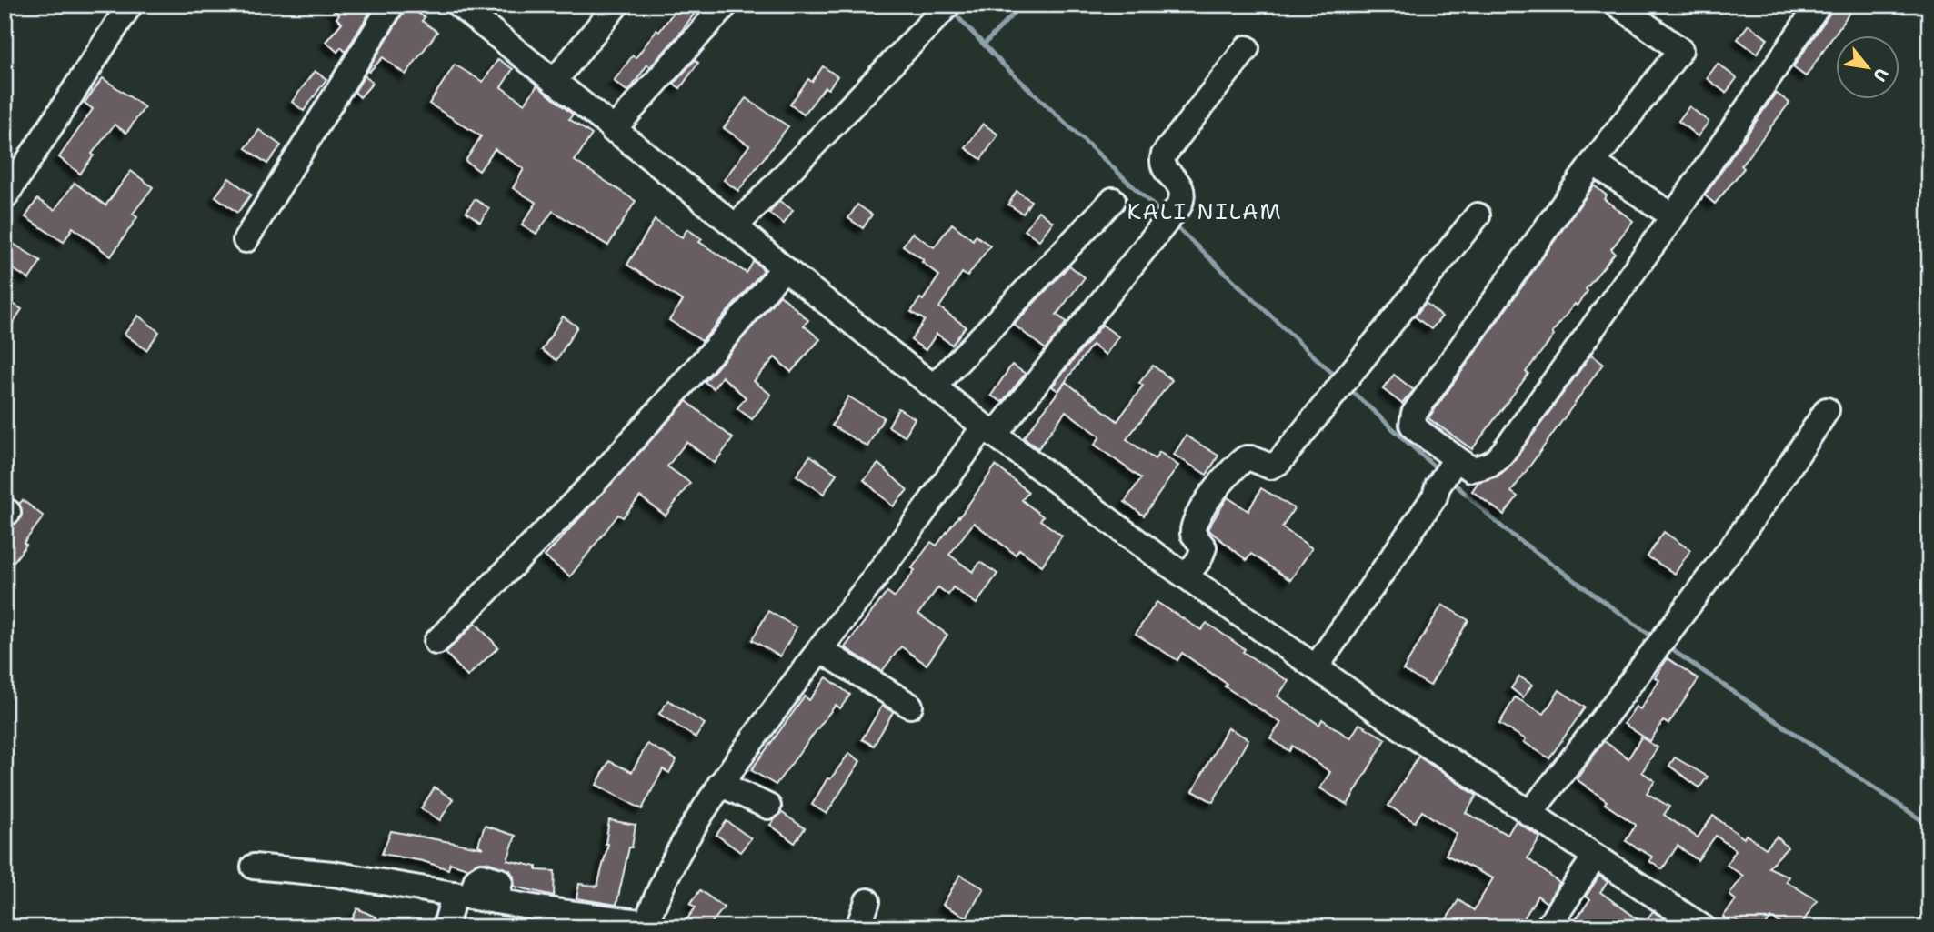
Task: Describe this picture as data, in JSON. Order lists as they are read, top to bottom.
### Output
{
  "districts": ["KALI NILAM"],
  "north": "bottom right"
}
